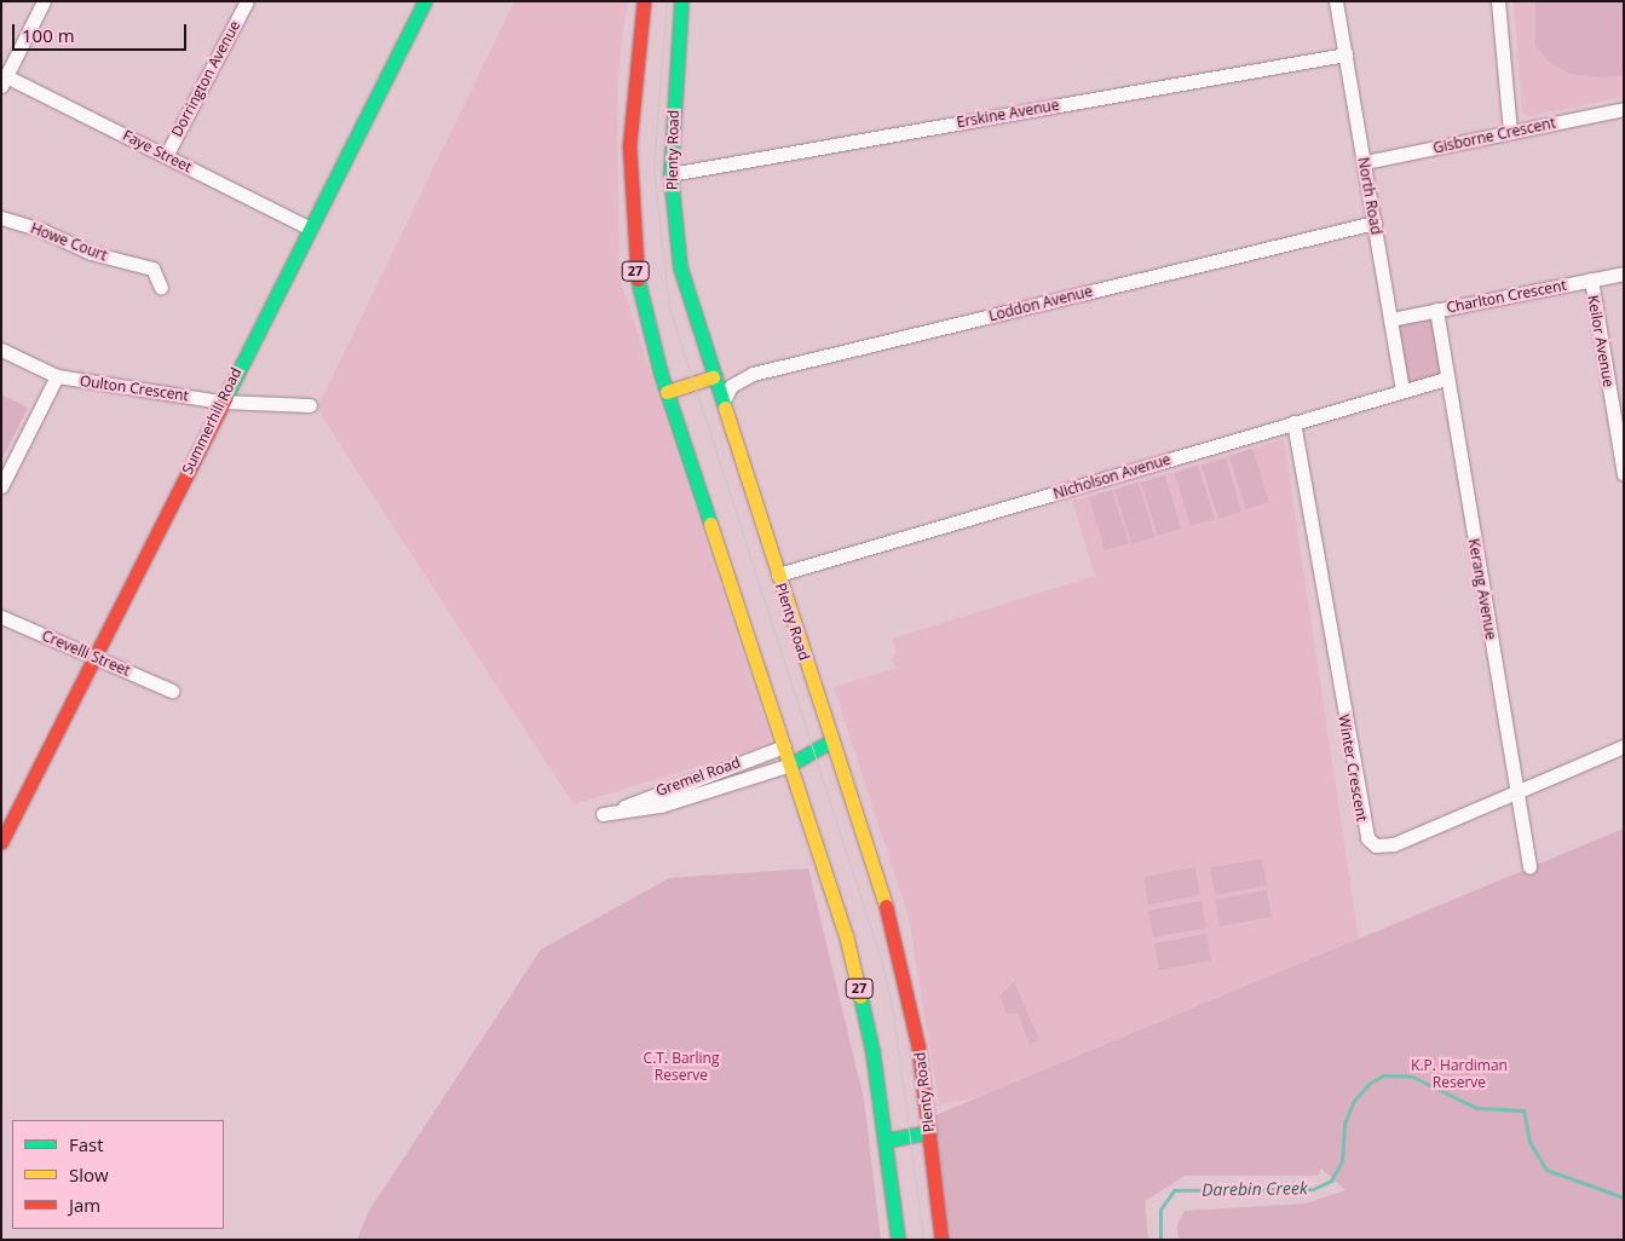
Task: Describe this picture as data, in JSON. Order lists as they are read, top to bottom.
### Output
{
  "streets": {
    "main road": ["Plenty Road", "27", "Summerhill Road"],
    "street": [
      "Dorrington Avenue",
      "Erskine Avenue",
      "Gisborne Crescent",
      "Faye Street",
      "North Road",
      "Howe Court",
      "Charlton Crescent",
      "Loddon Avenue",
      "Keilor Avenue",
      "Oulton Crescent",
      "Nicholson Avenue",
      "Kerang Avenue",
      "Crevelli Street",
      "Winter Crescent",
      "Gremel Road"
    ]
  },
  "crossings": [
    ["Dorrington Avenue", "Faye Street"],
    ["Erskine Avenue", "Plenty Road"],
    ["Erskine Avenue", "North Road"],
    ["Gisborne Crescent", "North Road"],
    ["Plenty Road", "Loddon Avenue"],
    ["Plenty Road", "Nicholson Avenue"],
    ["Faye Street", "Summerhill Road"],
    ["North Road", "Charlton Crescent"],
    ["North Road", "Loddon Avenue"],
    ["North Road", "Nicholson Avenue"],
    ["27", "Gremel Road"],
    ["Charlton Crescent", "Keilor Avenue"],
    ["Charlton Crescent", "Kerang Avenue"],
    ["Oulton Crescent", "Summerhill Road"],
    ["Summerhill Road", "Crevelli Street"],
    ["Nicholson Avenue", "Kerang Avenue"],
    ["Nicholson Avenue", "Winter Crescent"],
    ["Kerang Avenue", "Winter Crescent"]
  ],
  "water": ["Darebin Creek"],
  "parks": ["C.T. Barling Reserve", "K.P. Hardiman Reserve"],
  "legend": ["Fast", "Slow", "Jam"],
  "scale_bar": "100 m"
}
